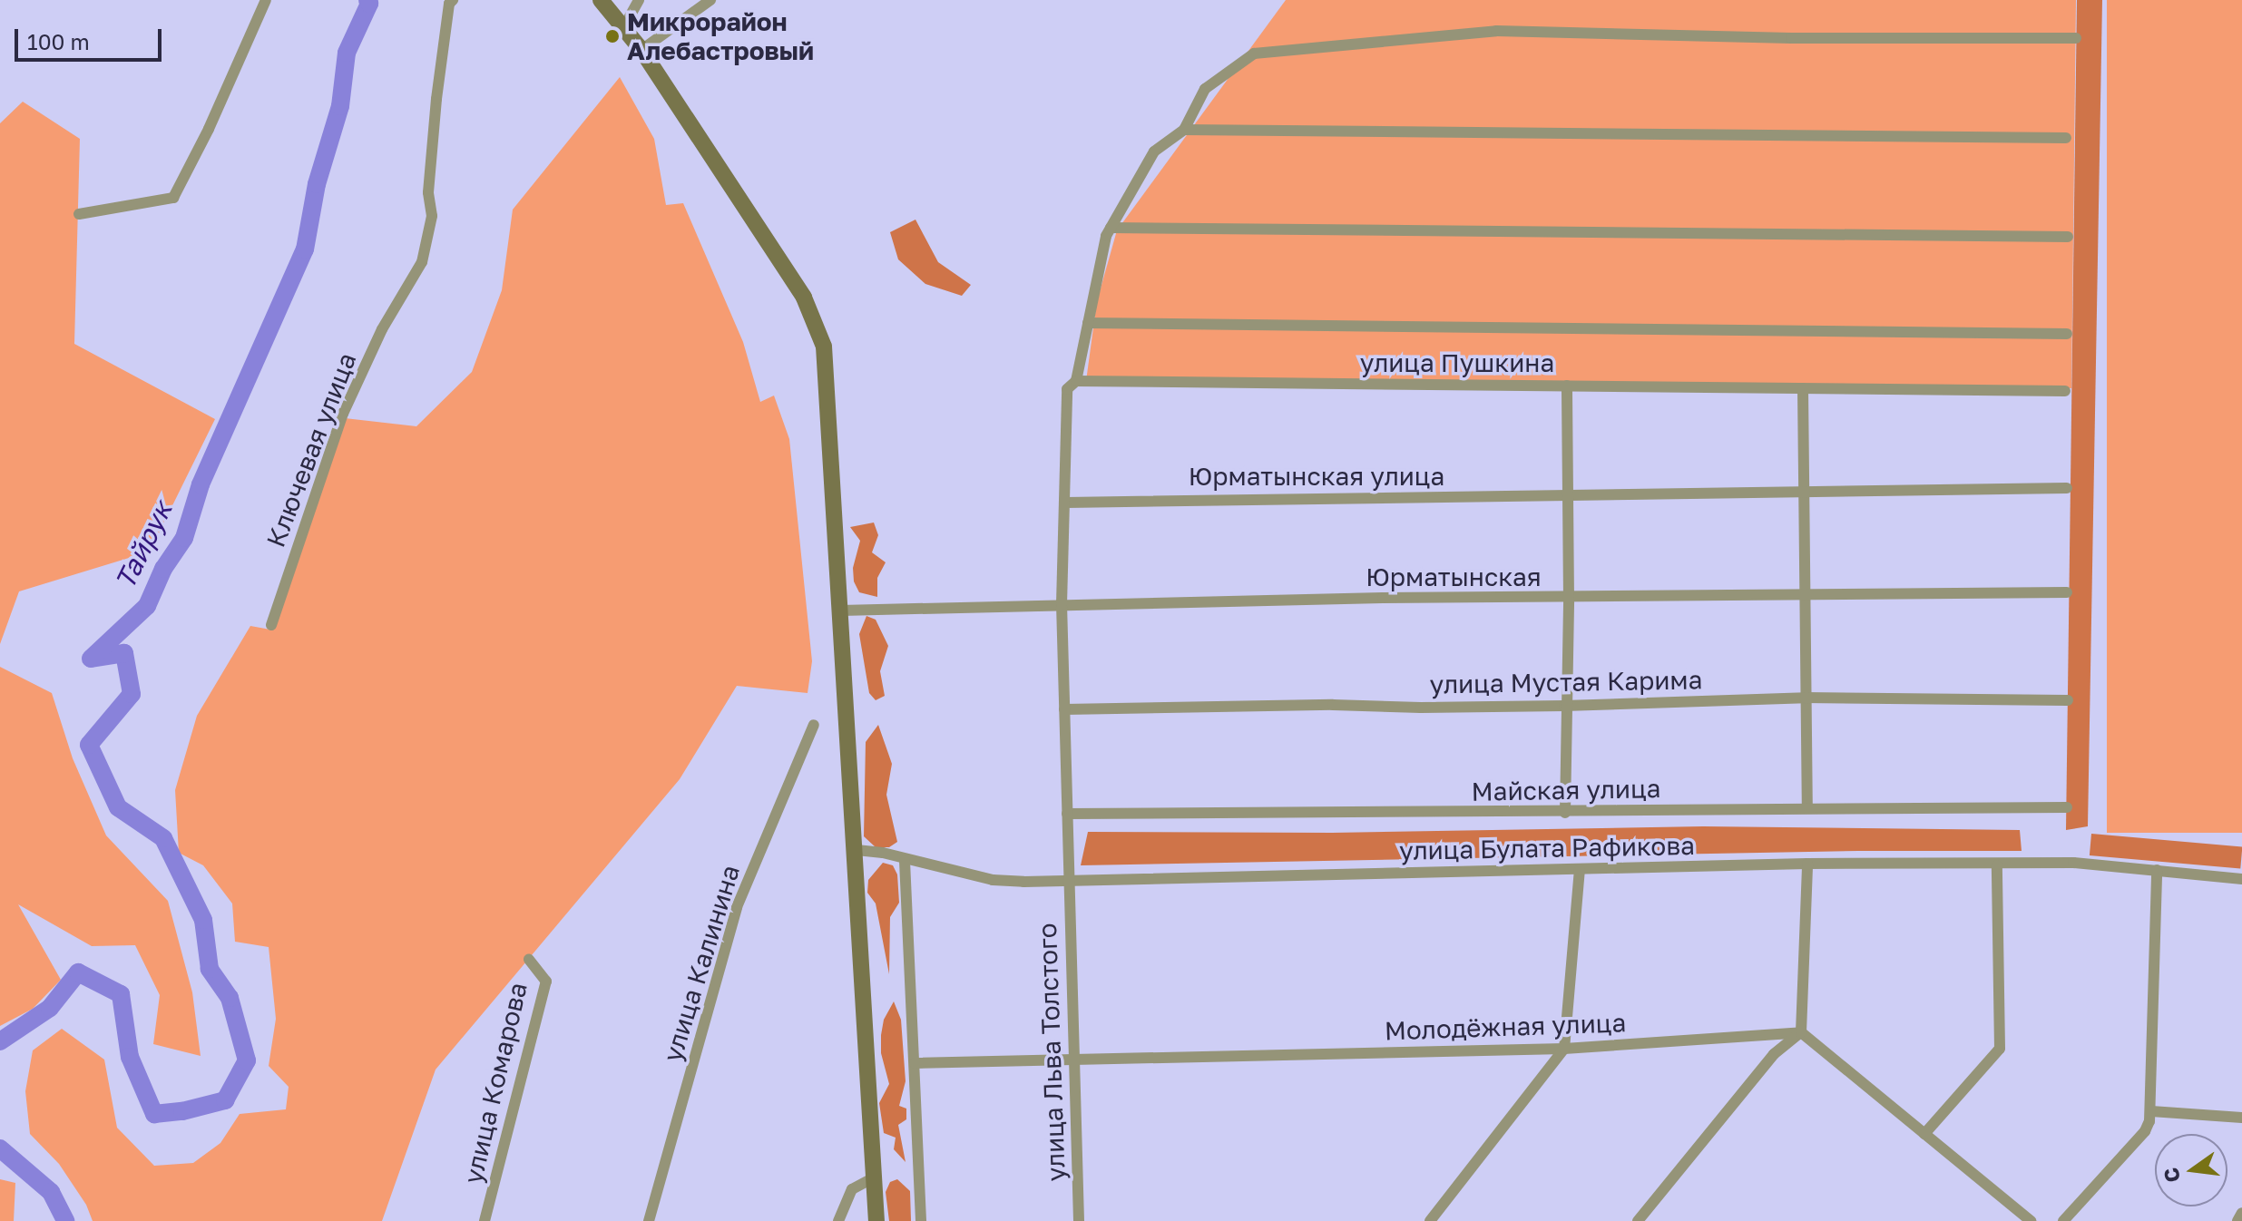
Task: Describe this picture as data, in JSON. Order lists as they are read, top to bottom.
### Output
{
  "streets": {
    "street": [
      "улица Пушкина",
      "Ключевая улица",
      "Юрматынская улица",
      "Юрматынская",
      "улица Мустая Карима",
      "Майская улица",
      "улица Булата Рафикова",
      "улица Калинина",
      "Молодёжная улица",
      "улица Льва Толстого",
      "улица Комарова"
    ]
  },
  "crossings": [
    ["Юрматынская", "улица Льва Толстого"],
    ["улица Мустая Карима", "улица Льва Толстого"],
    ["Майская улица", "улица Льва Толстого"],
    ["улица Булата Рафикова", "улица Льва Толстого"],
    ["Молодёжная улица", "улица Льва Толстого"]
  ],
  "water": ["Тайрук"],
  "places": ["Микрорайон Алебастровый"],
  "scale_bar": "100 m",
  "north": "left"
}
